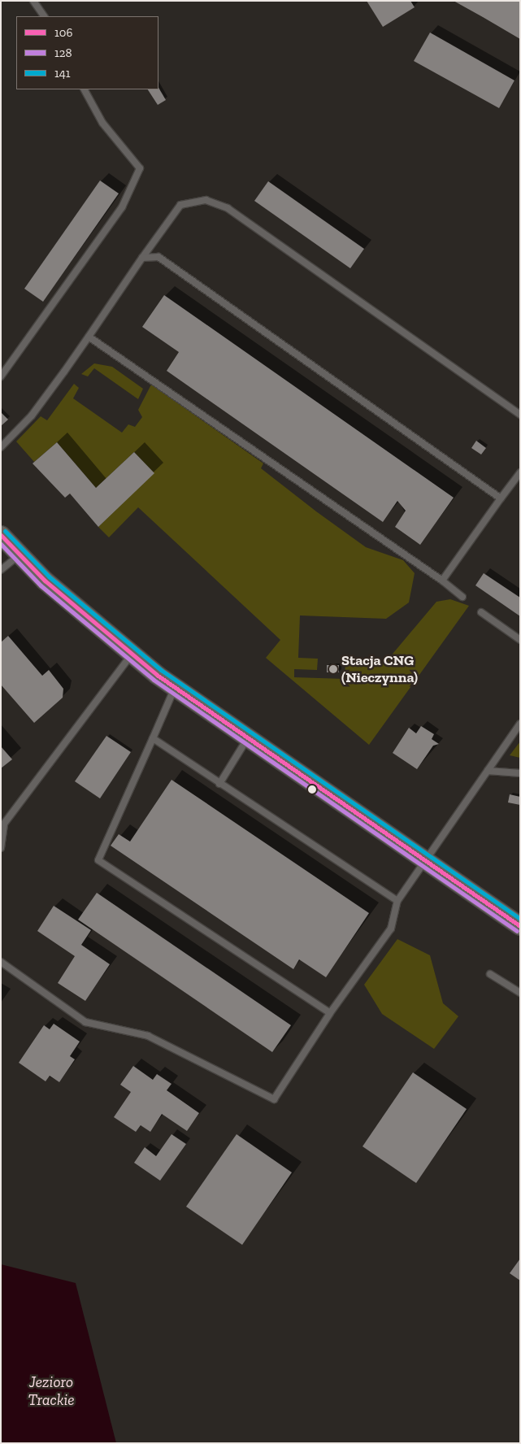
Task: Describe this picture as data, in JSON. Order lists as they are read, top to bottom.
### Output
{
  "water": ["Jezioro Trackie"],
  "places": ["Stacja CNG (Nieczynna)"],
  "lines": ["transit line 141", "transit line 106", "transit line 128"],
  "legend": ["106", "128", "141"]
}
